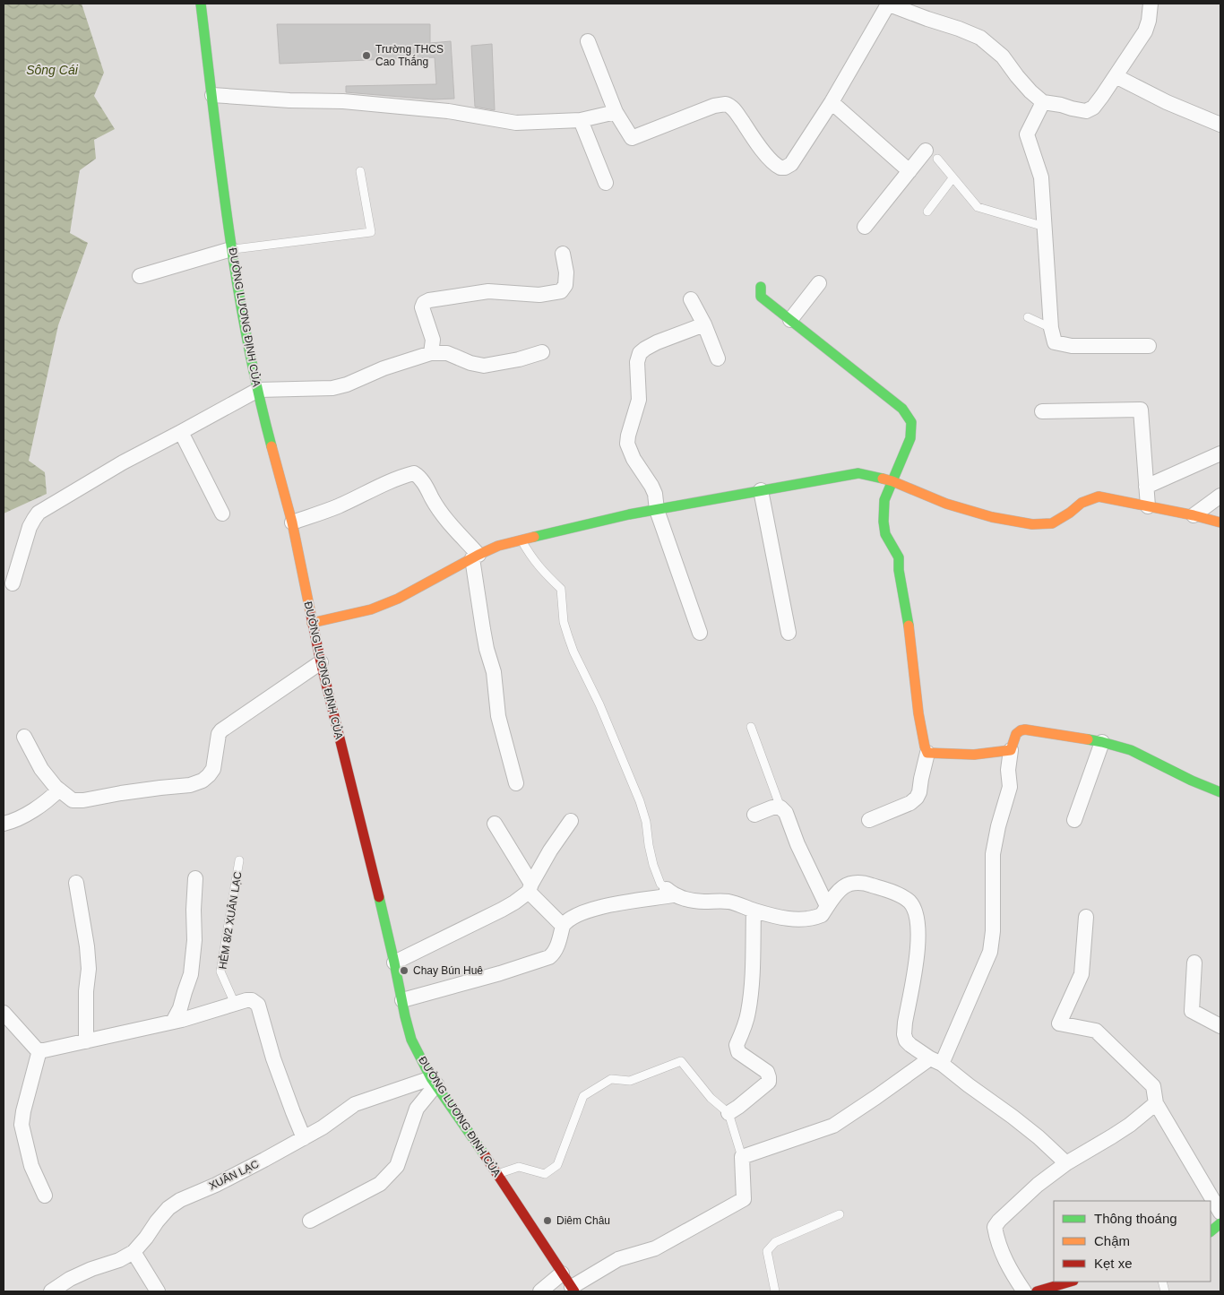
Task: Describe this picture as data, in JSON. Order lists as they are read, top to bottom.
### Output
{
  "streets": {
    "street": ["ĐƯỜNG LƯƠNG ĐỊNH CỦA", "XUÂN LẠC"],
    "lane": ["HẺM 8/2 XUÂN LẠC"]
  },
  "crossings": [
    ["ĐƯỜNG LƯƠNG ĐỊNH CỦA", "XUÂN LẠC"]
  ],
  "water": ["Sông Cái"],
  "places": ["Trường THCS Cao Thắng", "Chay Bún Huê", "Diêm Châu"],
  "legend": ["Thông thoáng", "Chậm", "Kẹt xe"]
}
